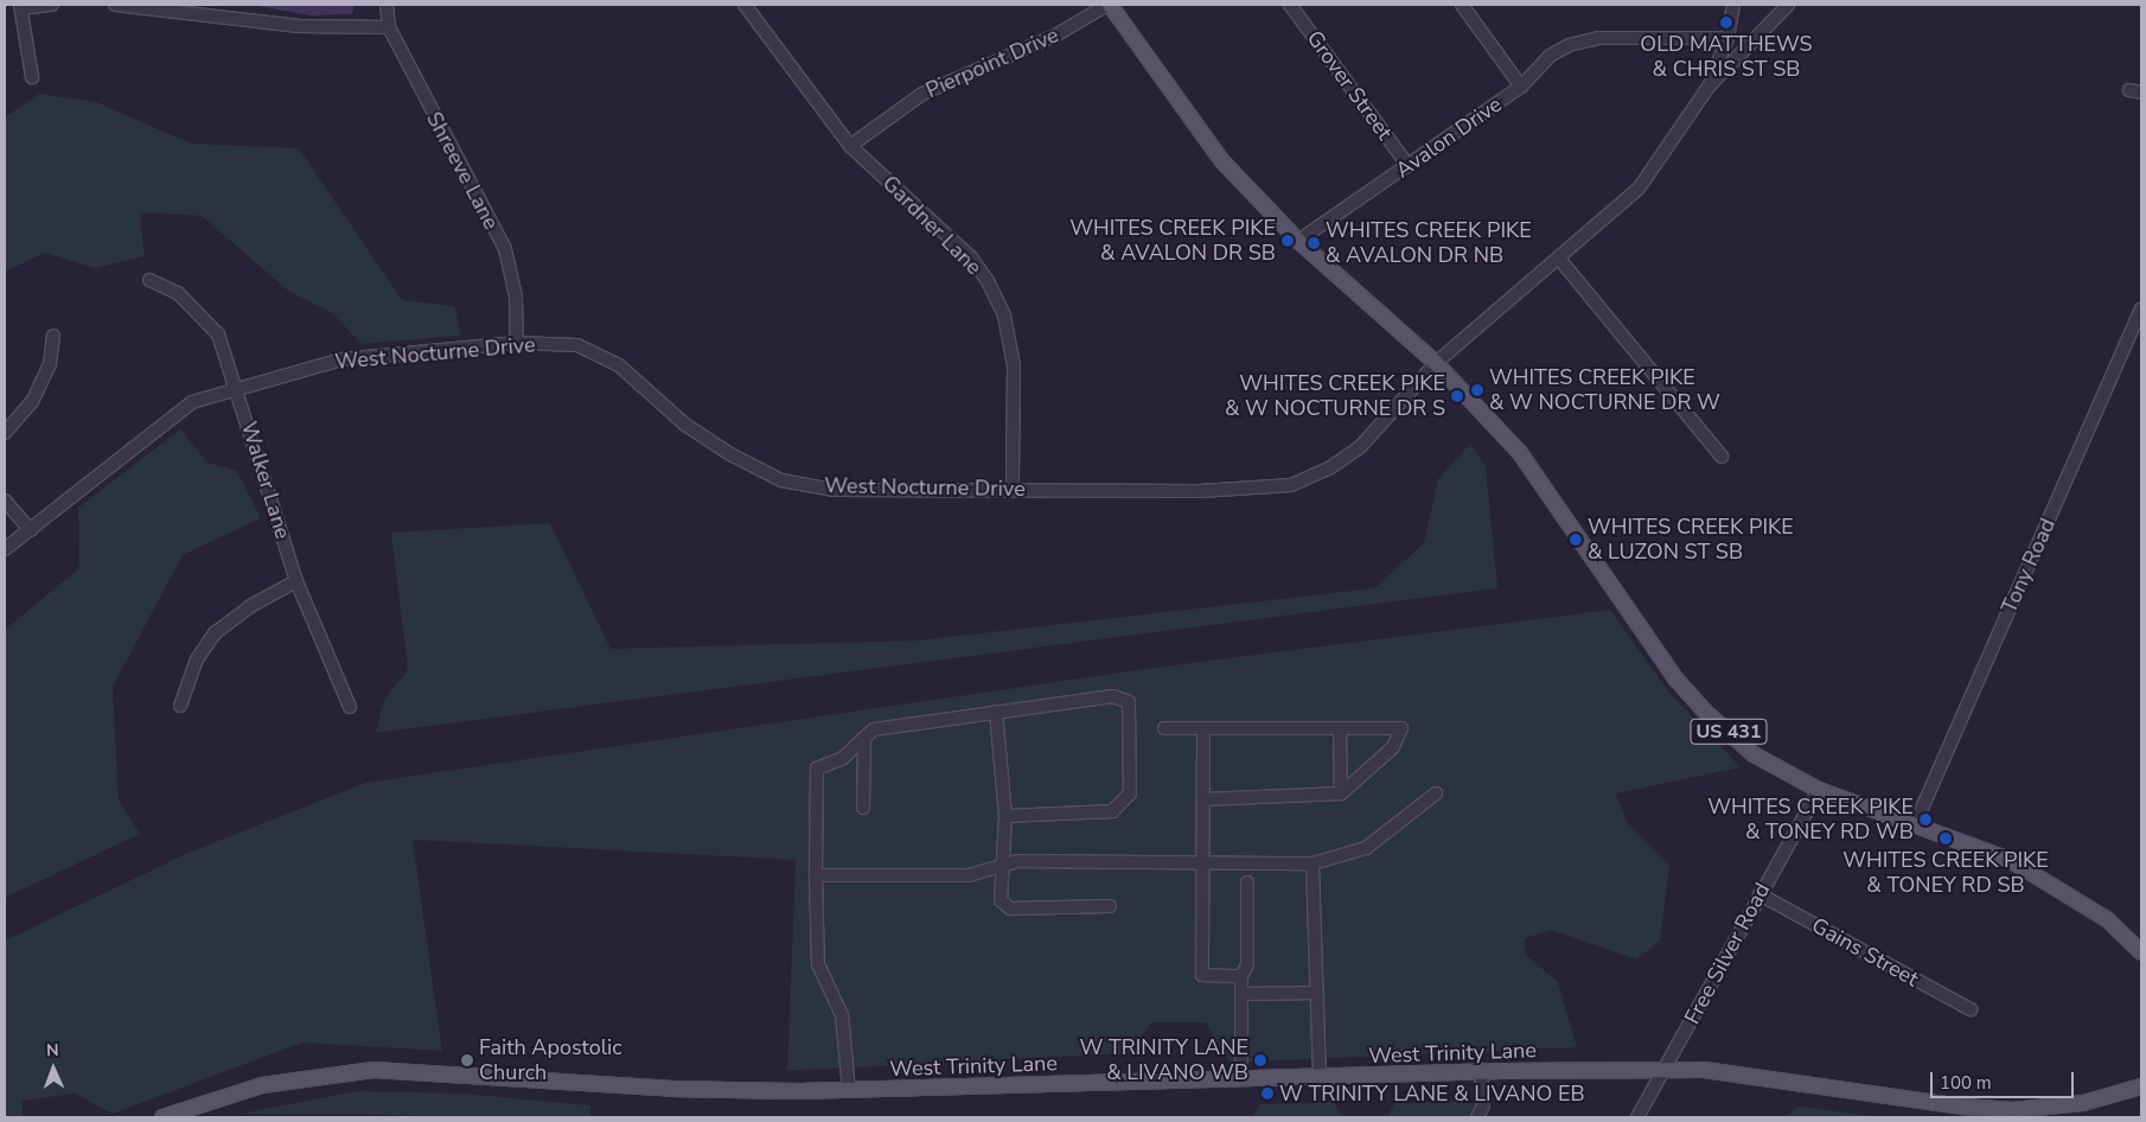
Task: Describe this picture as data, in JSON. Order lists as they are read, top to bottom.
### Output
{
  "streets": {
    "main road": ["US 431", "West Trinity Lane"],
    "street": [
      "Pierpoint Drive",
      "Grover Street",
      "Avalon Drive",
      "Shreeve Lane",
      "Gardner Lane",
      "West Nocturne Drive",
      "Walker Lane",
      "Tony Road",
      "Gains Street",
      "Free Silver Road"
    ]
  },
  "crossings": [
    ["Pierpoint Drive", "Gardner Lane"],
    ["Pierpoint Drive", "US 431"],
    ["Grover Street", "Avalon Drive"],
    ["Avalon Drive", "US 431"],
    ["Shreeve Lane", "West Nocturne Drive"],
    ["Gardner Lane", "West Nocturne Drive"],
    ["West Nocturne Drive", "Walker Lane"],
    ["West Nocturne Drive", "US 431"],
    ["Tony Road", "US 431"],
    ["US 431", "Free Silver Road"],
    ["Gains Street", "Free Silver Road"],
    ["Free Silver Road", "West Trinity Lane"]
  ],
  "places": [
    "OLD MATTHEWS & CHRIS ST SB",
    "WHITES CREEK PIKE & AVALON DR SB",
    "WHITES CREEK PIKE & AVALON DR NB",
    "WHITES CREEK PIKE & W NOCTURNE DR W",
    "WHITES CREEK PIKE & W NOCTURNE DR S",
    "WHITES CREEK PIKE & LUZON ST SB",
    "WHITES CREEK PIKE & TONEY RD WB",
    "WHITES CREEK PIKE & TONEY RD SB",
    "Faith Apostolic Church",
    "W TRINITY LANE & LIVANO WB",
    "W TRINITY LANE & LIVANO EB"
  ],
  "scale_bar": "100 m",
  "north": "top"
}
